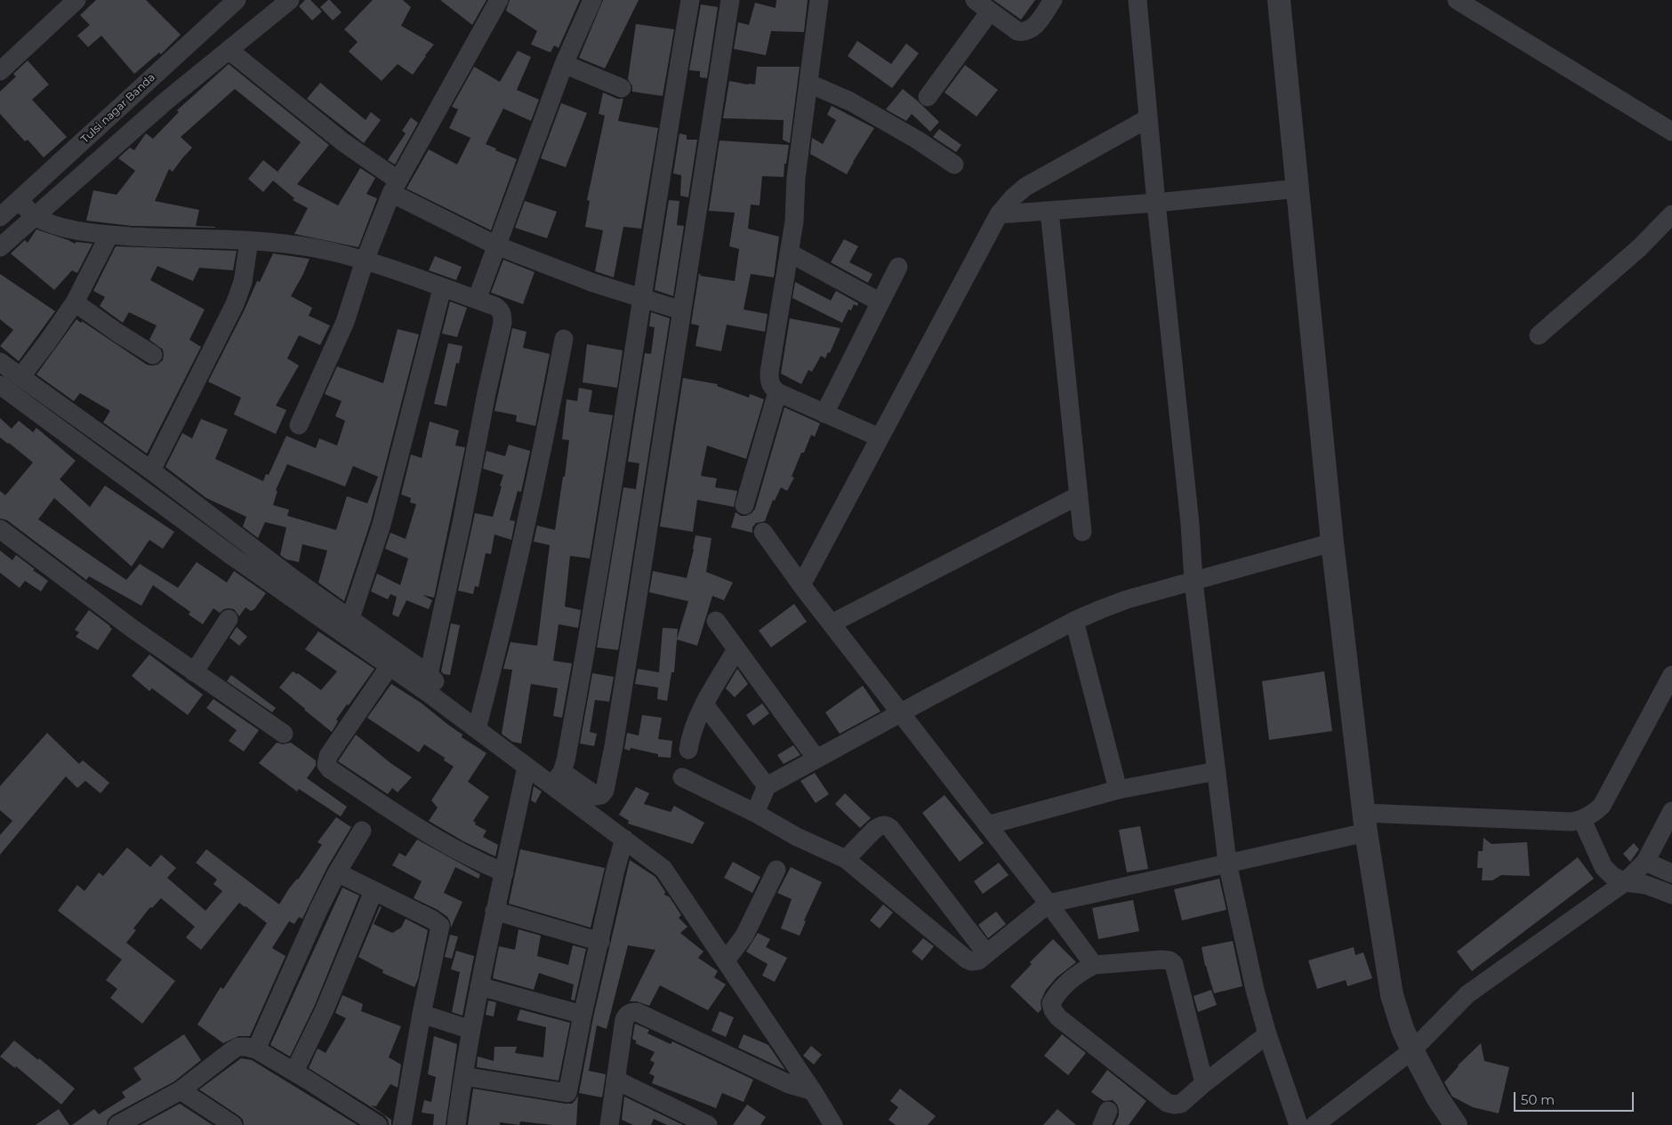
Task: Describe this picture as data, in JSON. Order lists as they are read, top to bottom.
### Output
{
  "streets": {
    "street": ["Tulsi nagar Banda"]
  },
  "scale_bar": "50 m"
}
